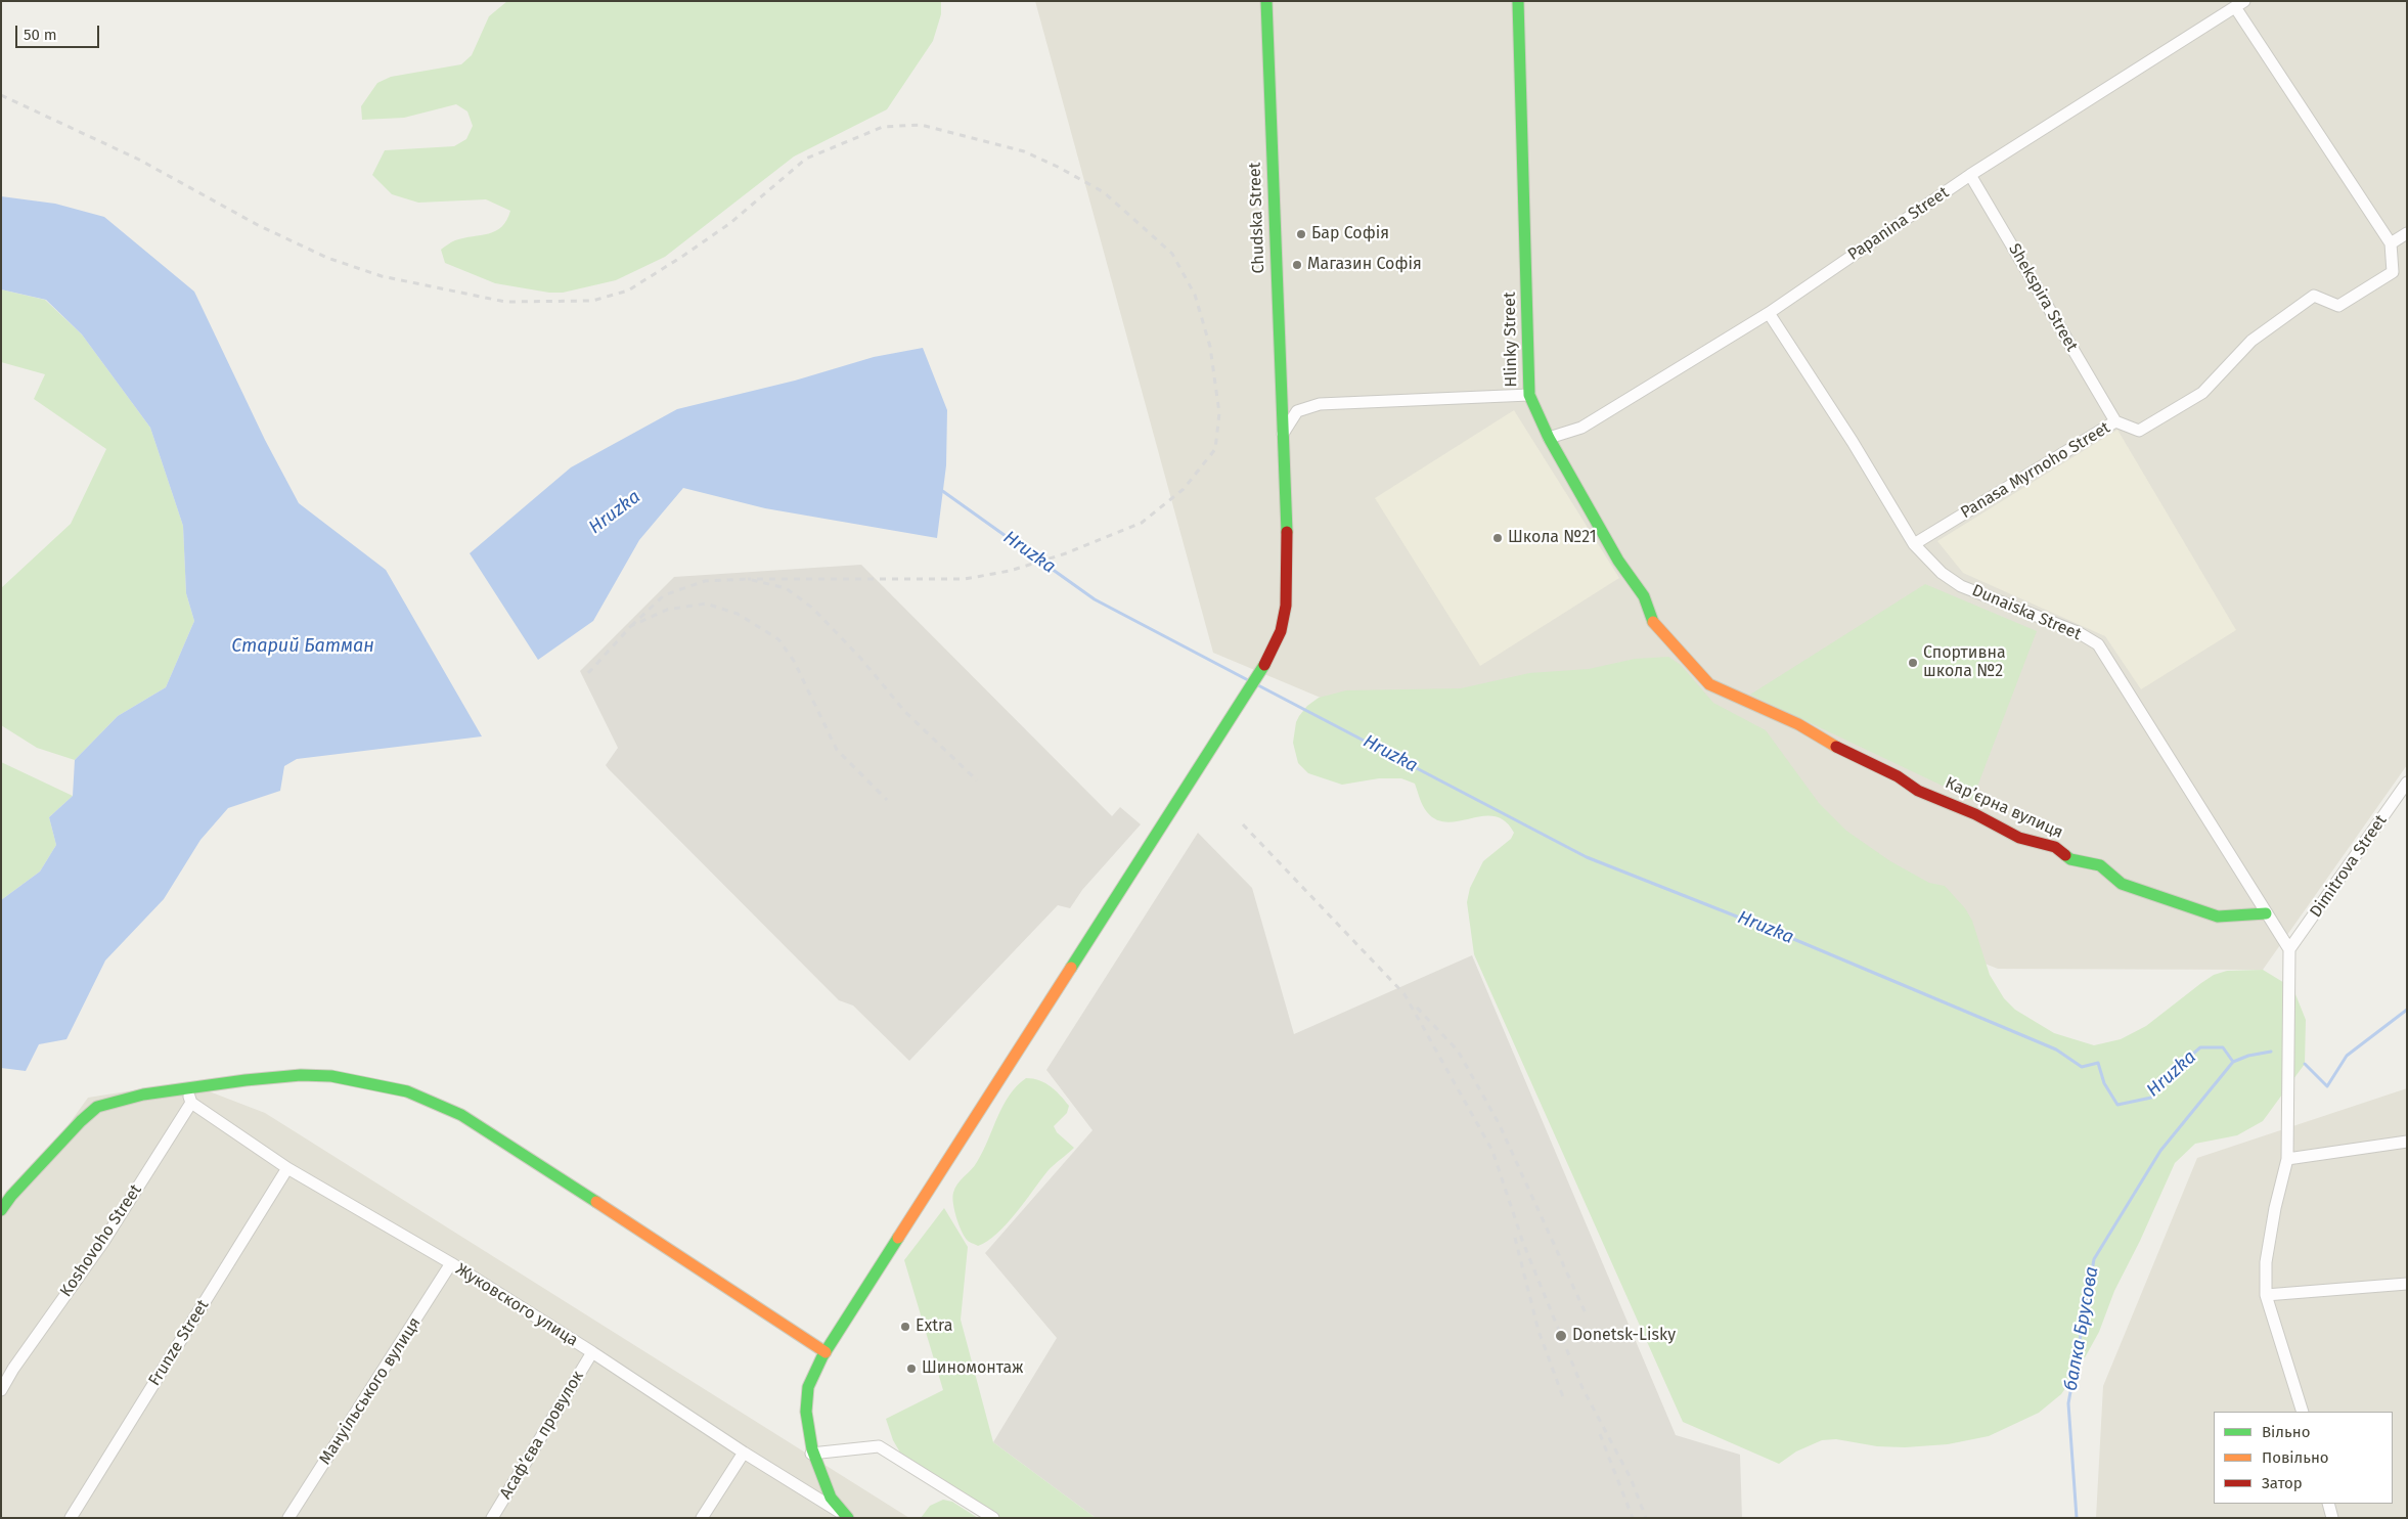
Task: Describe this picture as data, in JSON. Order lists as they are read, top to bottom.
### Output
{
  "streets": {
    "street": [
      "Chudska Street",
      "Papanina Street",
      "Shekspira Street",
      "Hlinky Street",
      "Panasa Myrnoho Street",
      "Dunaiska Street",
      "Кар’єрна вулиця",
      "Dimitrova Street",
      "Koshovoho Street",
      "Жуковского улица",
      "Frunze Street",
      "Мануільського вулиця",
      "Асаф’єва провулок"
    ]
  },
  "crossings": [
    ["Chudska Street", "Жуковского улица"],
    ["Papanina Street", "Shekspira Street"],
    ["Papanina Street", "Hlinky Street"],
    ["Papanina Street", "Dunaiska Street"],
    ["Shekspira Street", "Panasa Myrnoho Street"],
    ["Hlinky Street", "Кар’єрна вулиця"],
    ["Panasa Myrnoho Street", "Dunaiska Street"],
    ["Dunaiska Street", "Кар’єрна вулиця"],
    ["Dunaiska Street", "Dimitrova Street"],
    ["Koshovoho Street", "Жуковского улица"],
    ["Жуковского улица", "Frunze Street"],
    ["Жуковского улица", "Мануільського вулиця"],
    ["Жуковского улица", "Асаф’єва провулок"]
  ],
  "water": ["Hruzka", "Старий Батман", "балка Брусова"],
  "places": [
    "Бар Софія",
    "Магазин Софія",
    "Школа №21",
    "Спортивна школа №2",
    "Extra",
    "Donetsk-Lisky",
    "Шиномонтаж"
  ],
  "legend": ["Вільно", "Повільно", "Затор"],
  "scale_bar": "50 m"
}
